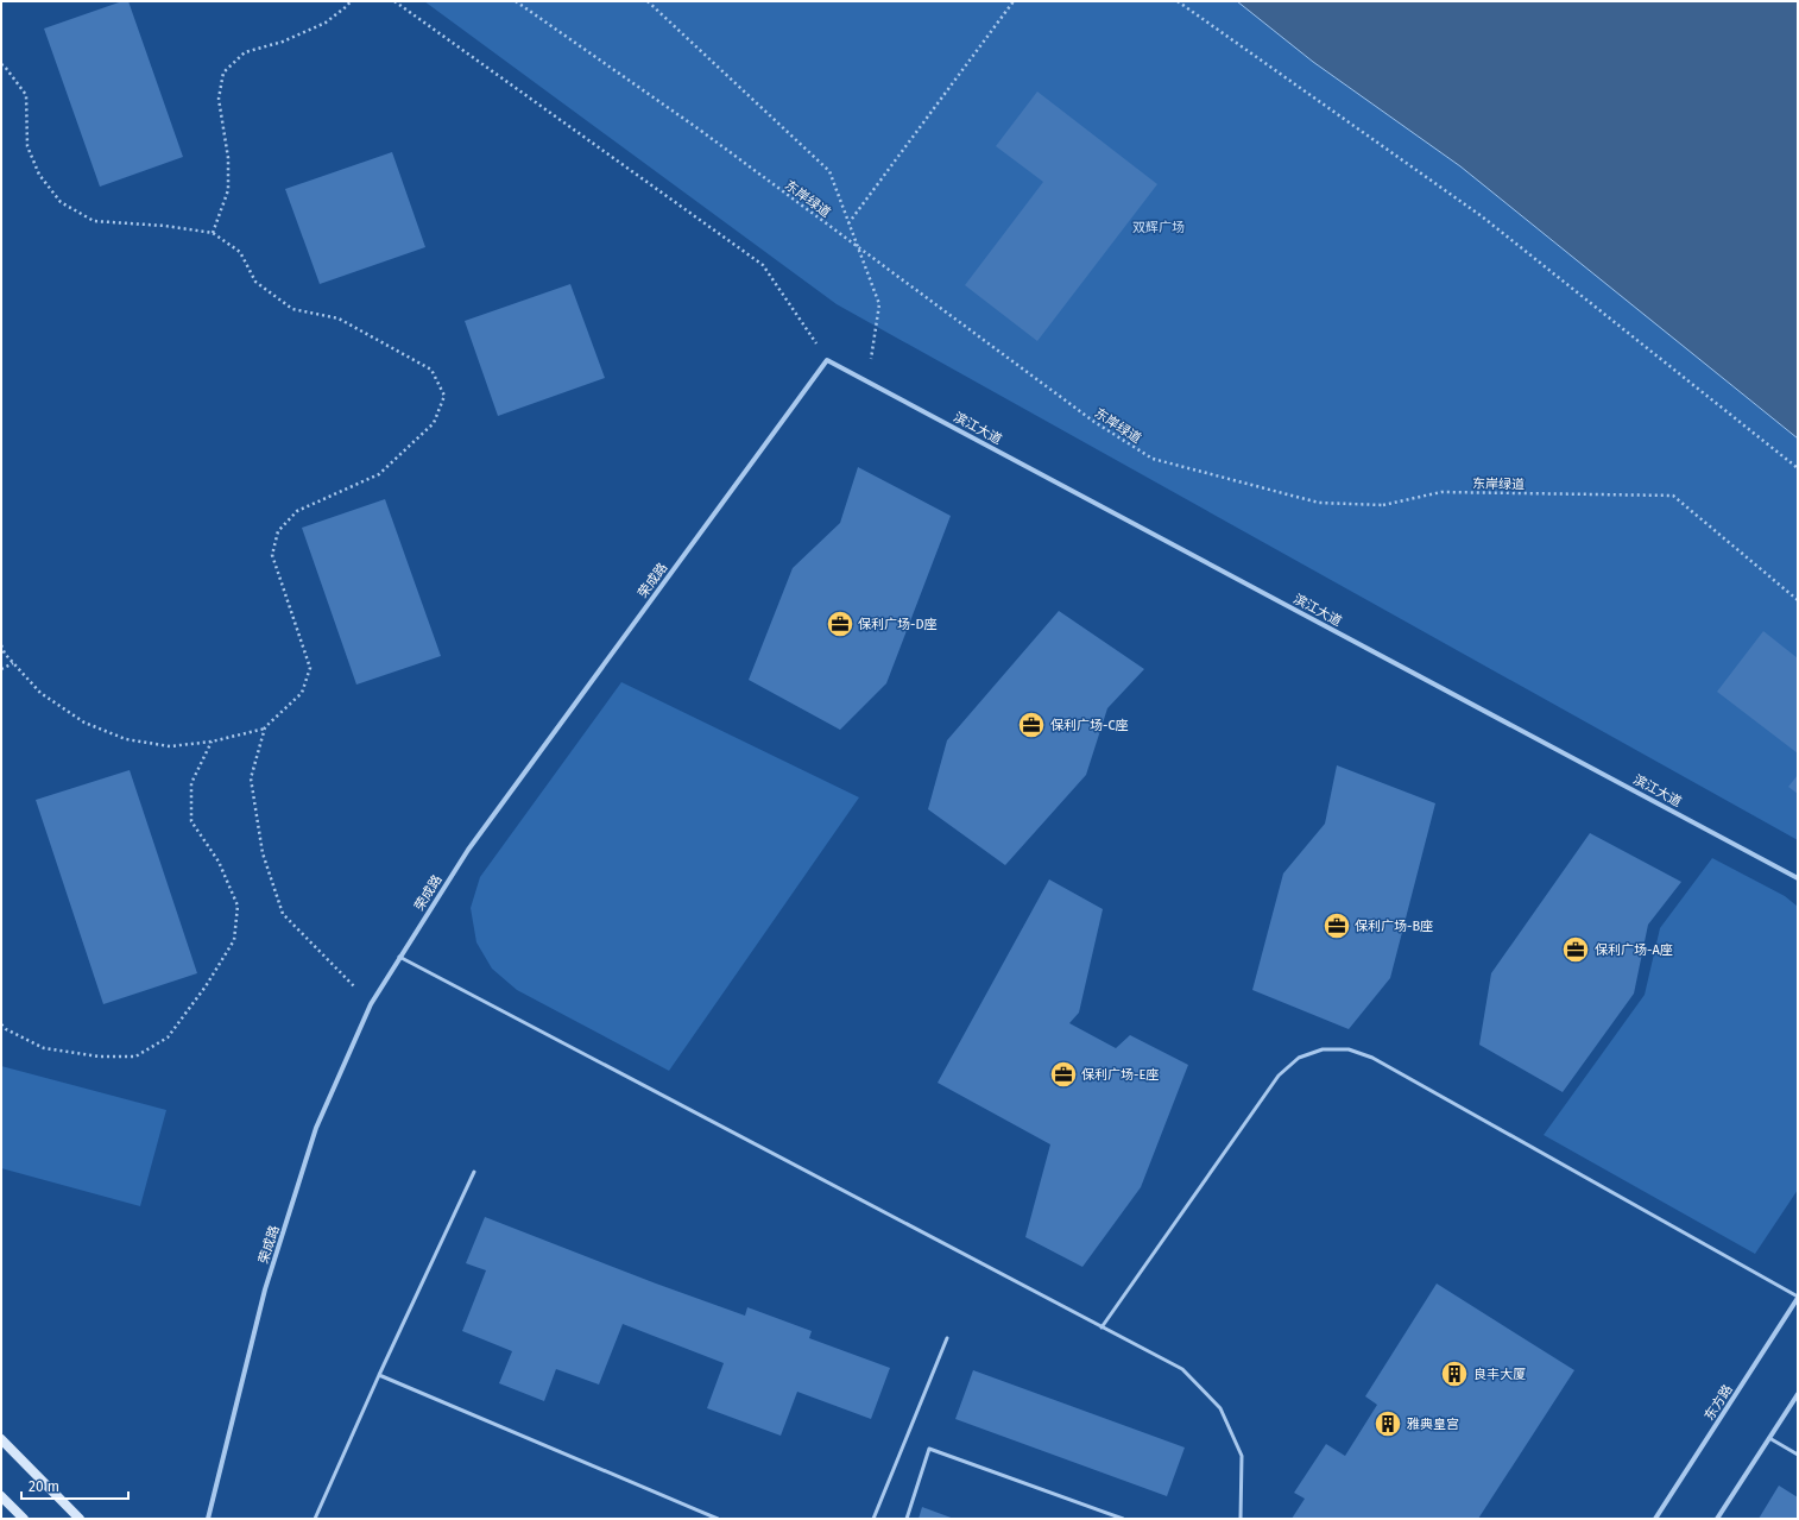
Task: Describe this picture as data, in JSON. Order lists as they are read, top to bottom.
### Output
{
  "streets": {
    "street": ["滨江大道", "荣成路", "东方路"],
    "path": ["东岸绿道"]
  },
  "crossings": [
    ["滨江大道", "荣成路"]
  ],
  "parks": ["双辉广场"],
  "places": {
    "office": [
      "保利广场-D座",
      "保利广场-C座",
      "保利广场-B座",
      "保利广场-A座",
      "保利广场-E座"
    ],
    "building": ["良丰大厦", "雅典皇宫"]
  },
  "scale_bar": "20 m"
}
